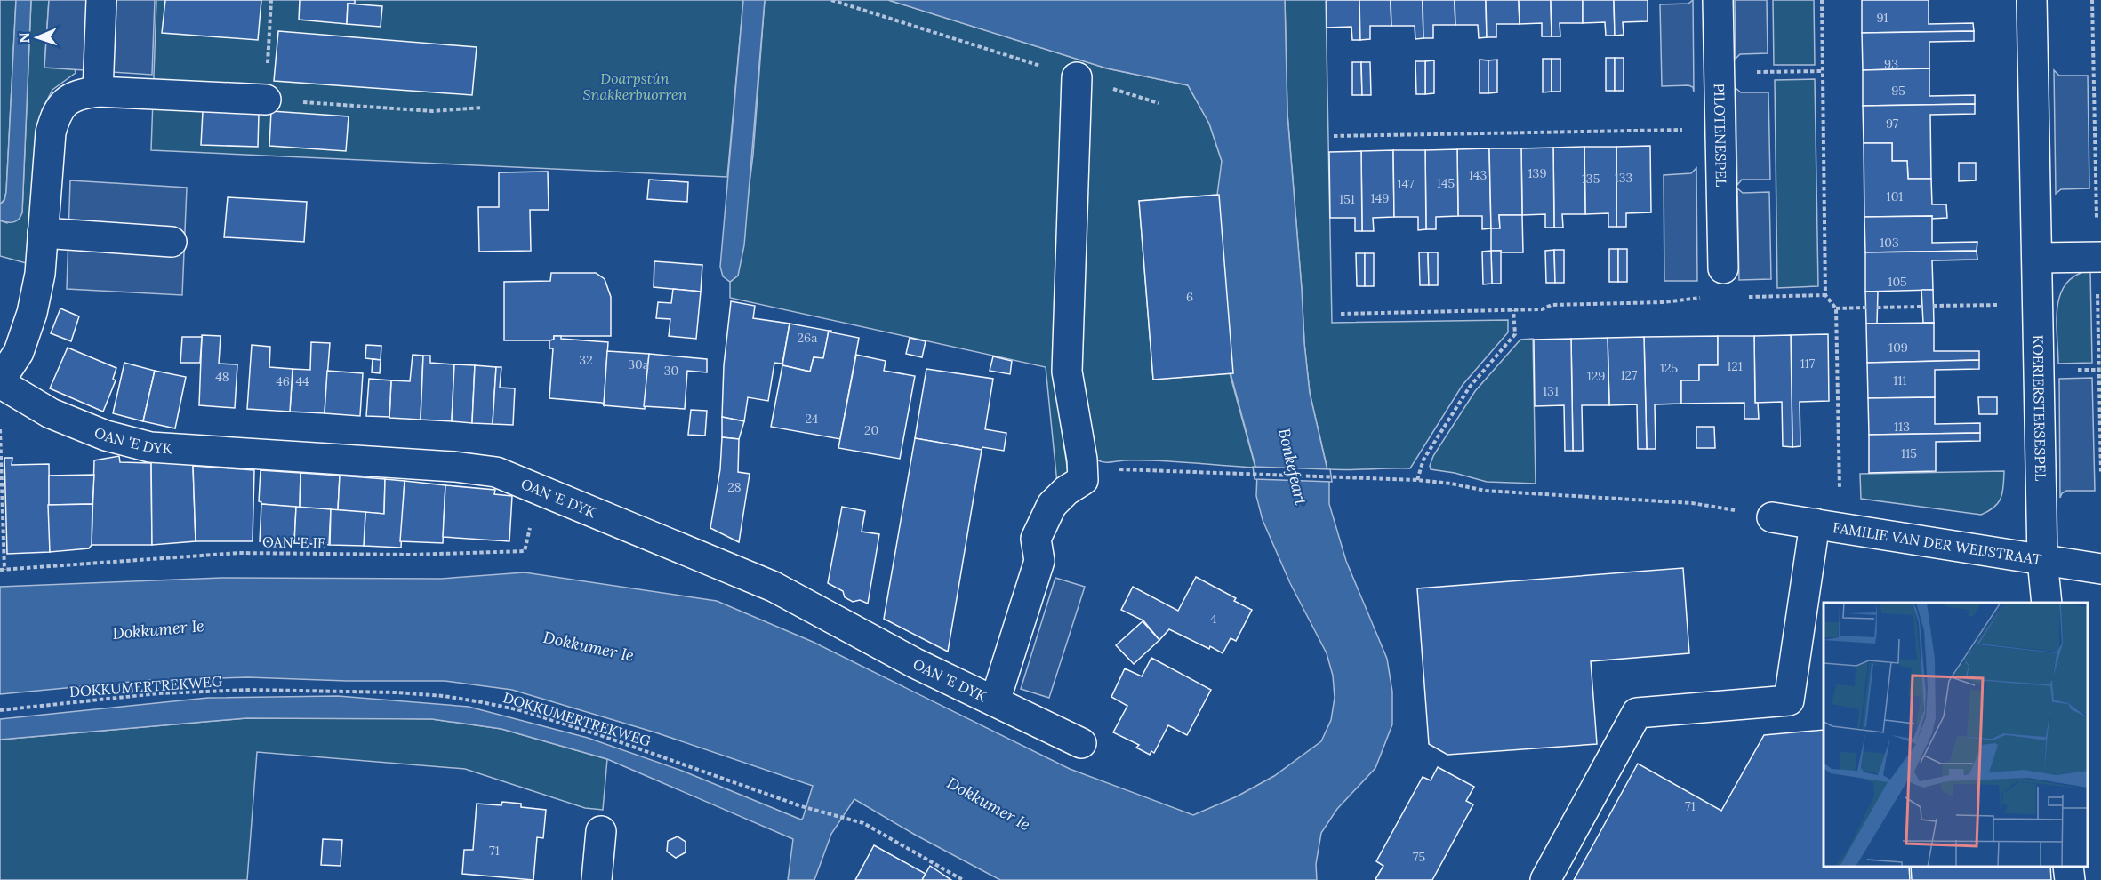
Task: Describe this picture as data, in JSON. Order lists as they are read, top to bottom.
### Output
{
  "streets": {
    "street": [
      "PILOTENESPEL",
      "KOERIERSTERSESPEL",
      "OAN 'E DYK",
      "FAMILIE VAN DER WEIJSTRAAT"
    ],
    "path": ["OAN 'E IE", "DOKKUMERTREKWEG"]
  },
  "crossings": [
    ["KOERIERSTERSESPEL", "FAMILIE VAN DER WEIJSTRAAT"],
    ["OAN 'E DYK", "OAN 'E IE"]
  ],
  "water": ["Bonkefeart", "Dokkumer Ie"],
  "parks": ["Doarpstún Snakkerbuorren"],
  "house_numbers": [
    "91",
    "93",
    "95",
    "97",
    "139",
    "143",
    "133",
    "135",
    "145",
    "147",
    "101",
    "149",
    "151",
    "103",
    "105",
    "6",
    "26a",
    "109",
    "32",
    "117",
    "30a",
    "121",
    "125",
    "30",
    "127",
    "129",
    "48",
    "111",
    "46",
    "44",
    "131",
    "24",
    "113",
    "20",
    "115",
    "28",
    "4",
    "71",
    "71",
    "75"
  ],
  "north": "left"
}
